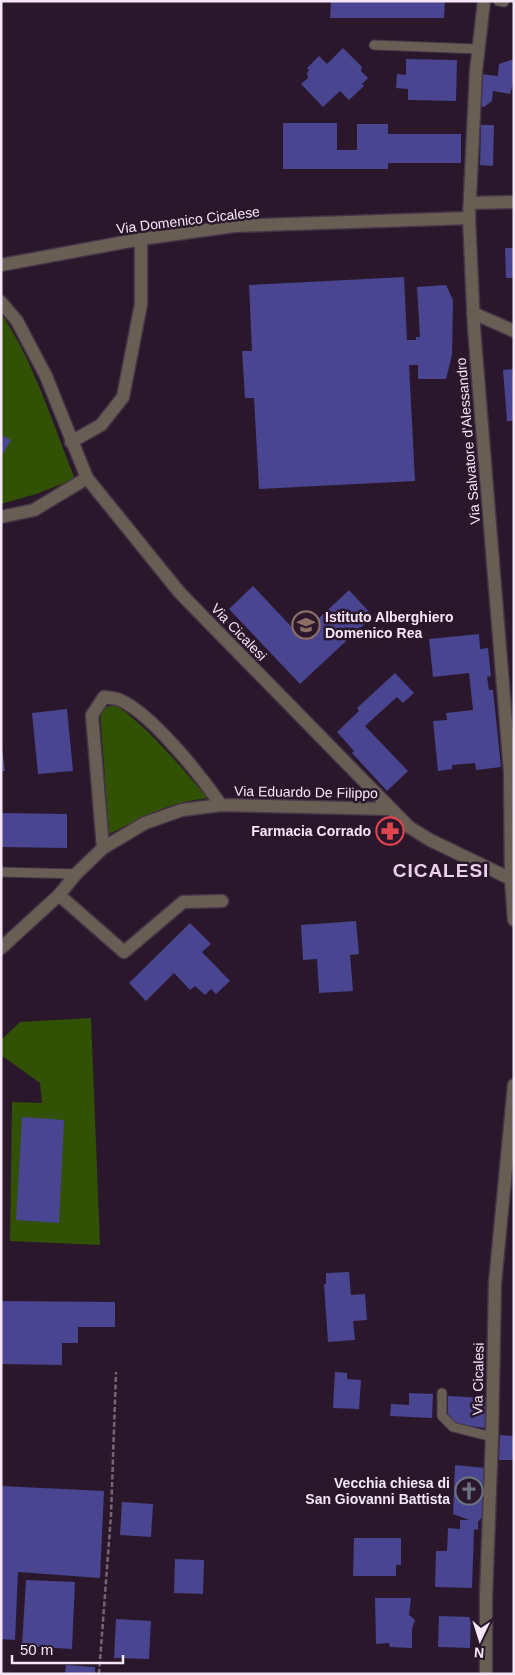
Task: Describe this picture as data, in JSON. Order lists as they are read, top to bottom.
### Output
{
  "streets": {
    "street": [
      "Via Domenico Cicalese",
      "Via Salvatore d'Alessandro",
      "Via Cicalesi",
      "Via Eduardo De Filippo"
    ]
  },
  "crossings": [
    ["Via Domenico Cicalese", "Via Salvatore d'Alessandro"],
    ["Via Salvatore d'Alessandro", "Via Cicalesi"],
    ["Via Cicalesi", "Via Eduardo De Filippo"]
  ],
  "districts": ["CICALESI"],
  "places": {
    "school or university": ["Istituto Alberghiero Domenico Rea"],
    "pharmacy": ["Farmacia Corrado"],
    "church": ["Vecchia chiesa di San Giovanni Battista"]
  },
  "scale_bar": "50 m",
  "north": "bottom"
}
